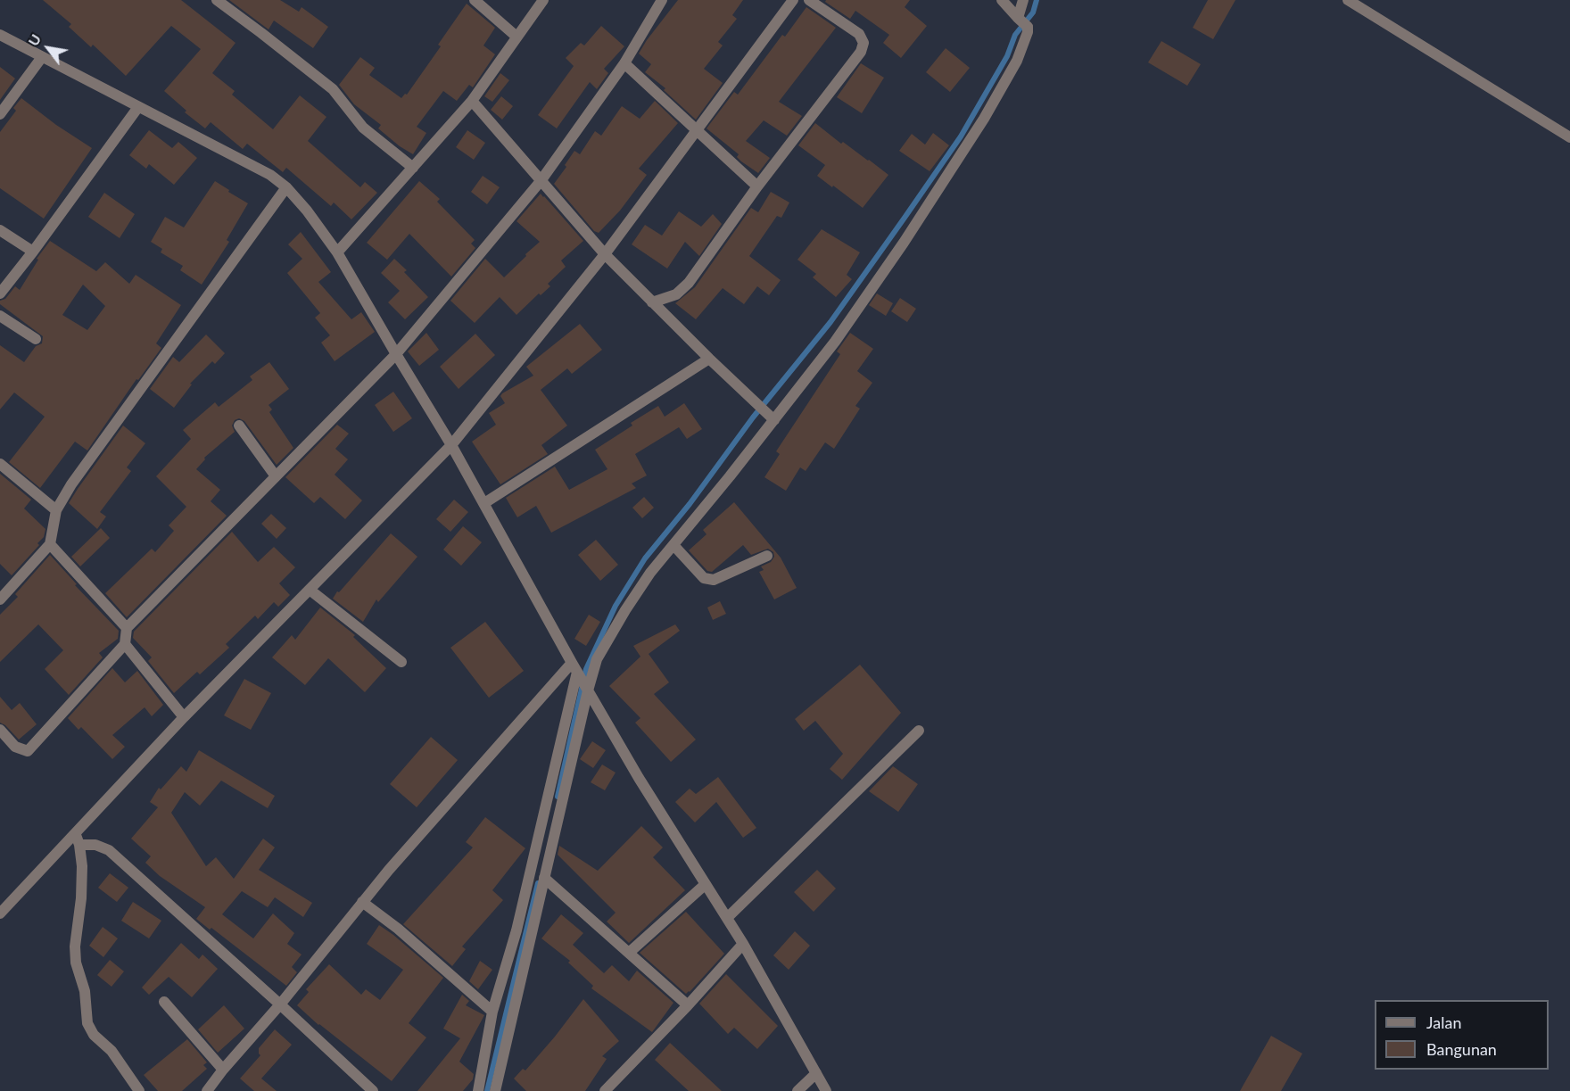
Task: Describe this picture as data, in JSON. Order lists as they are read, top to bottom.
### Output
{
  "legend": ["Jalan", "Bangunan"],
  "north": "top left"
}
